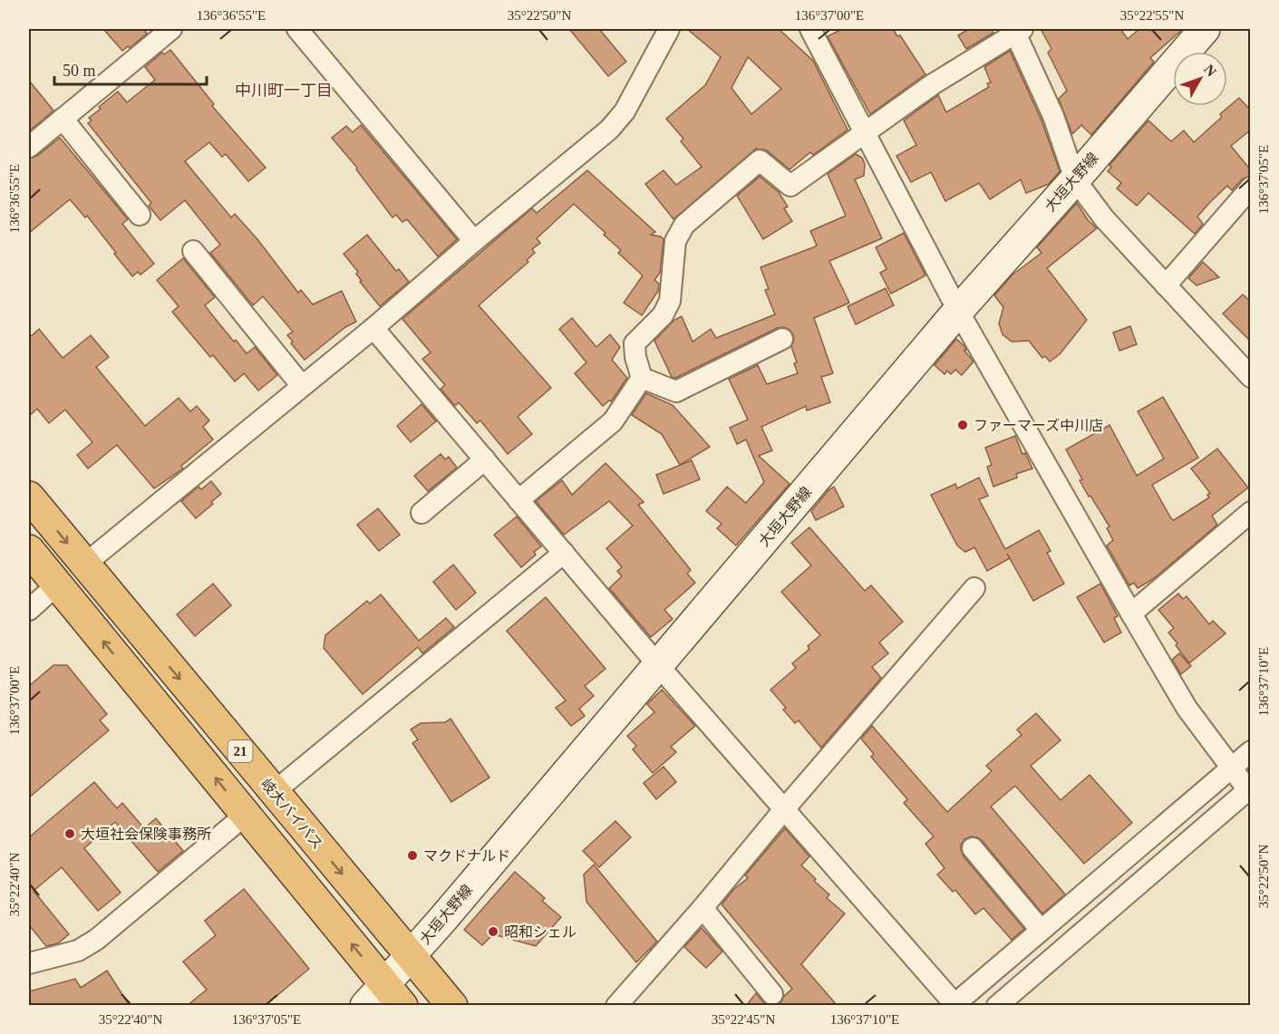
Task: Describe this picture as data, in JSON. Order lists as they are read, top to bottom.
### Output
{
  "streets": {
    "highway": ["21", "岐大バイパス"],
    "main road": ["大垣大野線"]
  },
  "crossings": [
    ["大垣大野線", "21"],
    ["大垣大野線", "岐大バイパス"]
  ],
  "districts": ["中川町一丁目"],
  "places": [
    "ファーマーズ中川店",
    "大垣社会保険事務所",
    "マクドナルド",
    "昭和シェル"
  ],
  "scale_bar": "50 m",
  "north": "top right",
  "coordinates": [
    "136°36'55\"E",
    "35°22'50\"N",
    "136°37'00\"E",
    "35°22'55\"N",
    "136°37'05\"E",
    "136°37'10\"E",
    "35°22'40\"N",
    "35°22'45\"N"
  ]
}
